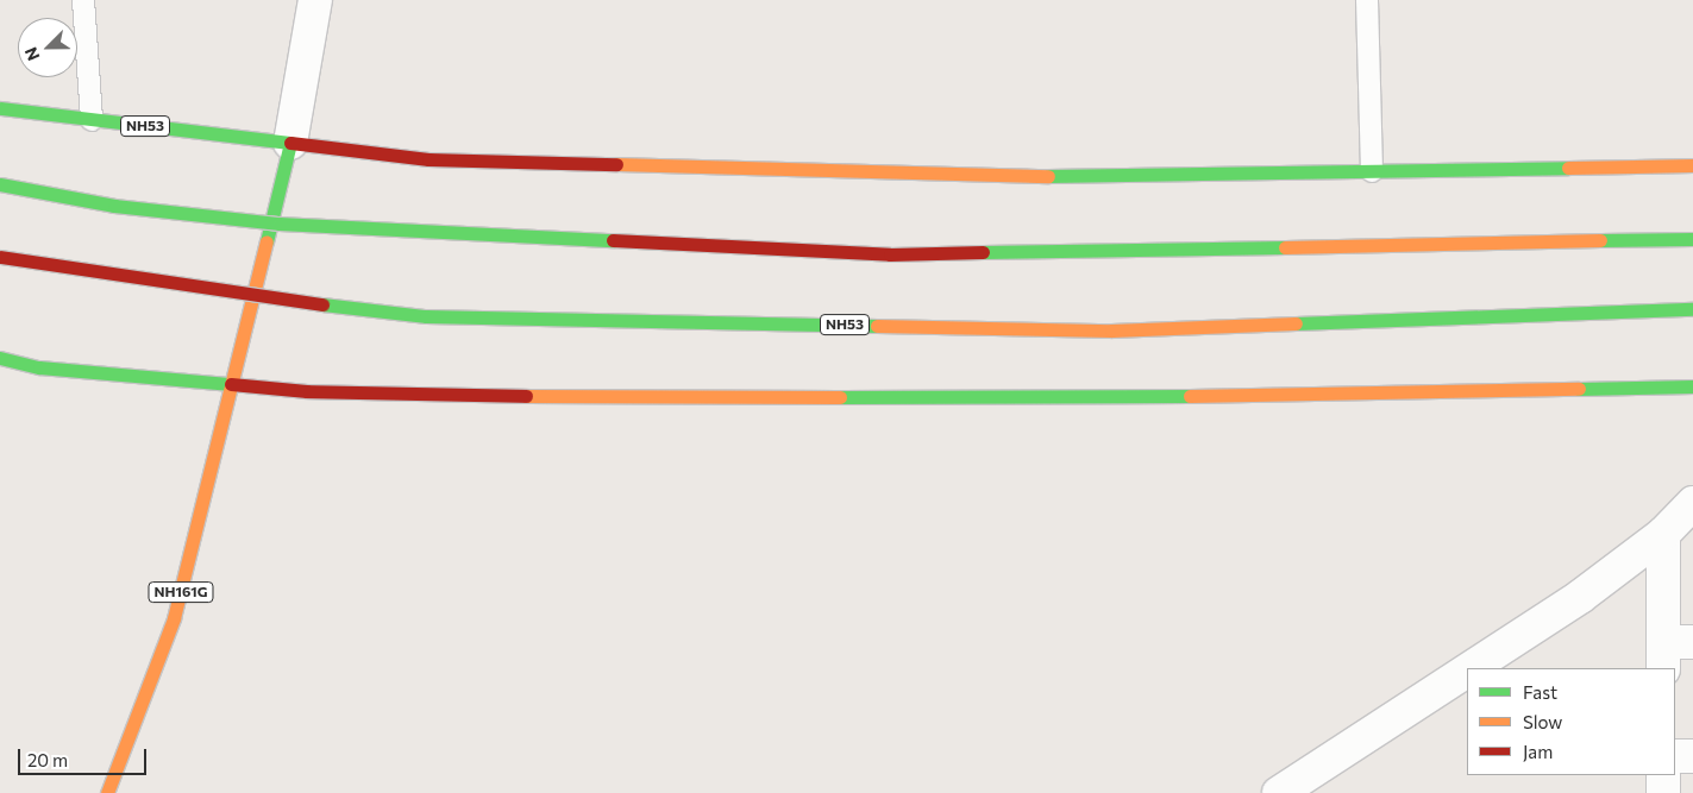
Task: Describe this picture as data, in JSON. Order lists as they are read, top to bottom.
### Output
{
  "streets": {
    "main road": ["NH53", "NH161G"]
  },
  "crossings": [
    ["NH53", "NH161G"]
  ],
  "legend": ["Fast", "Slow", "Jam"],
  "scale_bar": "20 m",
  "north": "bottom left"
}
